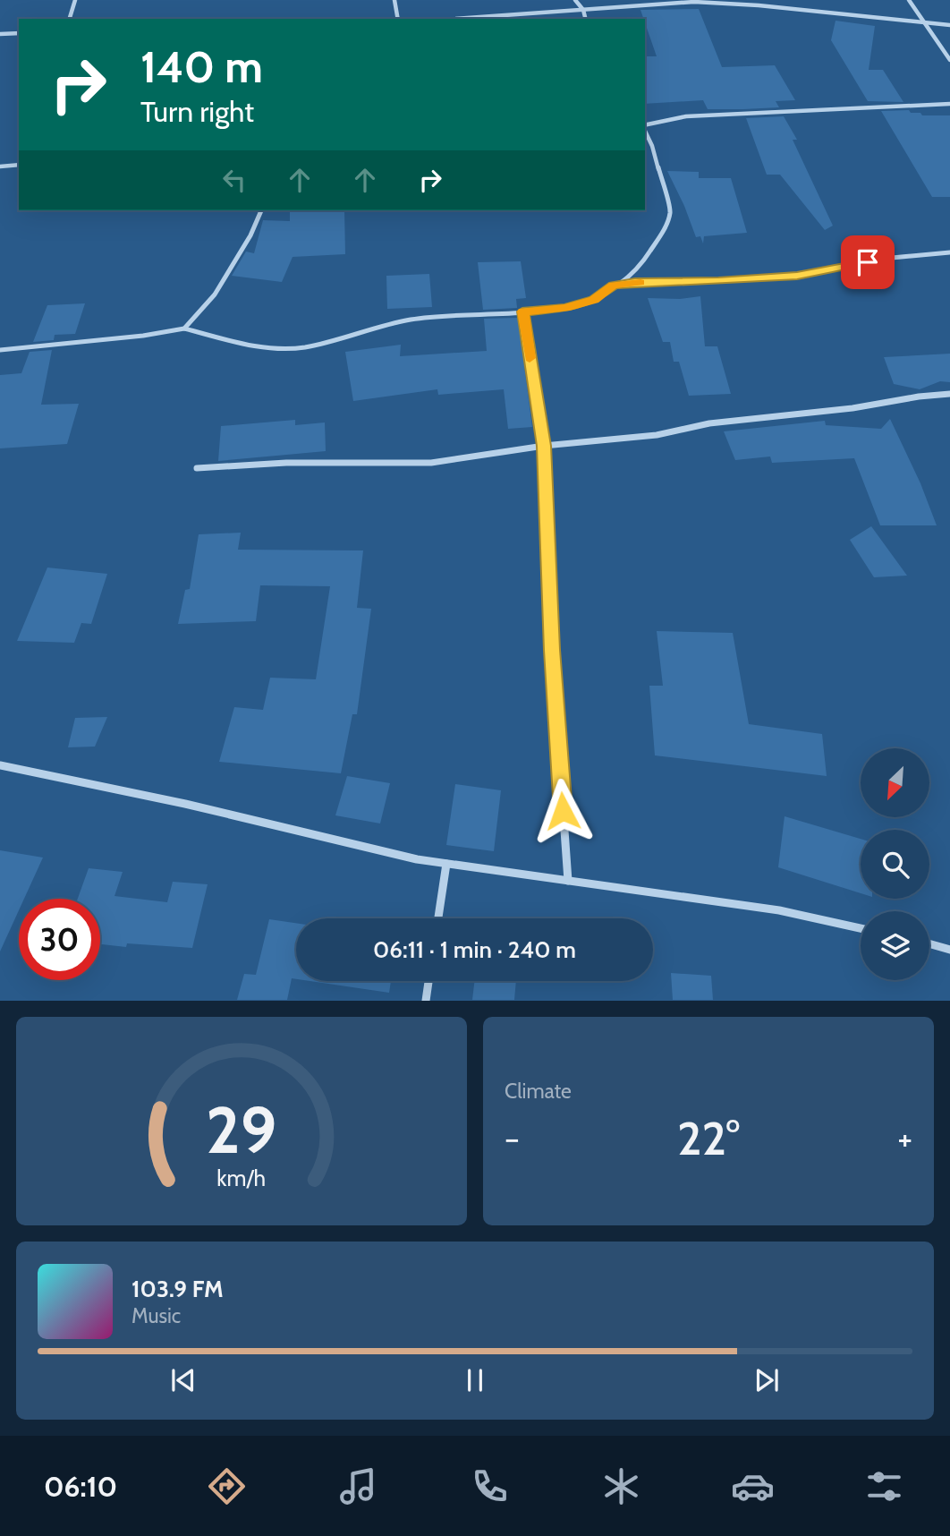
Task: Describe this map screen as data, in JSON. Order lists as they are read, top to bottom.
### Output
{
  "north": "bottom left",
  "page": {
    "turn": ["140 m", "Turn right"],
    "limit": "30",
    "trip": "06:11 · 1 min · 240 m",
    "tile": "Climate",
    "heat": ["−", "22°", "+"],
    "song": ["103.9 FM", "Music"],
    "tabs": "06:10",
    "gauge": ["29", "km/h"]
  }
}
